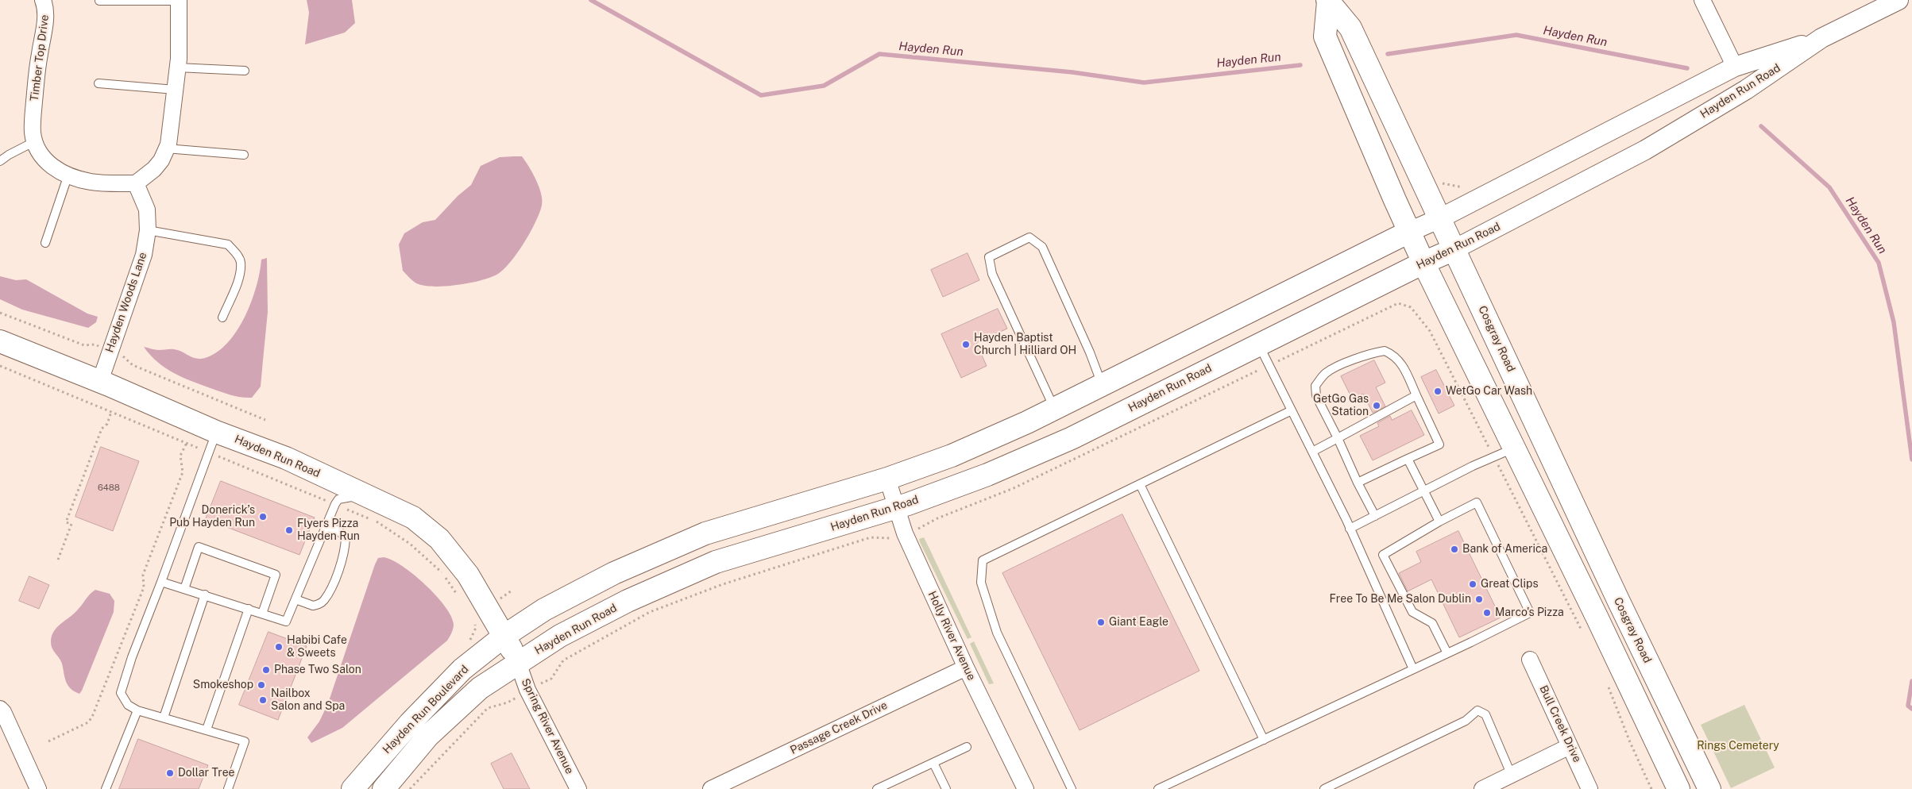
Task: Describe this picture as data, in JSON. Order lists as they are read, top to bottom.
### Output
{
  "streets": {
    "main road": ["Hayden Run Road", "Cosgray Road", "Hayden Run Boulevard"],
    "street": [
      "Timber Top Drive",
      "Hayden Woods Lane",
      "Holly River Avenue",
      "Bull Creek Drive",
      "Spring River Avenue",
      "Passage Creek Drive"
    ]
  },
  "crossings": [
    ["Timber Top Drive", "Hayden Woods Lane"],
    ["Hayden Run Road", "Hayden Woods Lane"],
    ["Hayden Run Road", "Cosgray Road"],
    ["Hayden Run Road", "Holly River Avenue"],
    ["Hayden Run Road", "Hayden Run Boulevard"],
    ["Hayden Run Road", "Spring River Avenue"],
    ["Holly River Avenue", "Passage Creek Drive"],
    ["Hayden Run Boulevard", "Spring River Avenue"]
  ],
  "water": ["Hayden Run"],
  "parks": ["Rings Cemetery"],
  "places": [
    "Hayden Baptist Church | Hilliard OH",
    "WetGo Car Wash",
    "GetGo Gas Station",
    "Donerick’s Pub Hayden Run",
    "Flyers Pizza Hayden Run",
    "Bank of America",
    "Great Clips",
    "Free To Be Me Salon Dublin",
    "Marco's Pizza",
    "Giant Eagle",
    "Habibi Cafe & Sweets",
    "Phase Two Salon",
    "Smokeshop",
    "Nailbox Salon and Spa",
    "Dollar Tree"
  ],
  "house_numbers": ["6488"]
}
